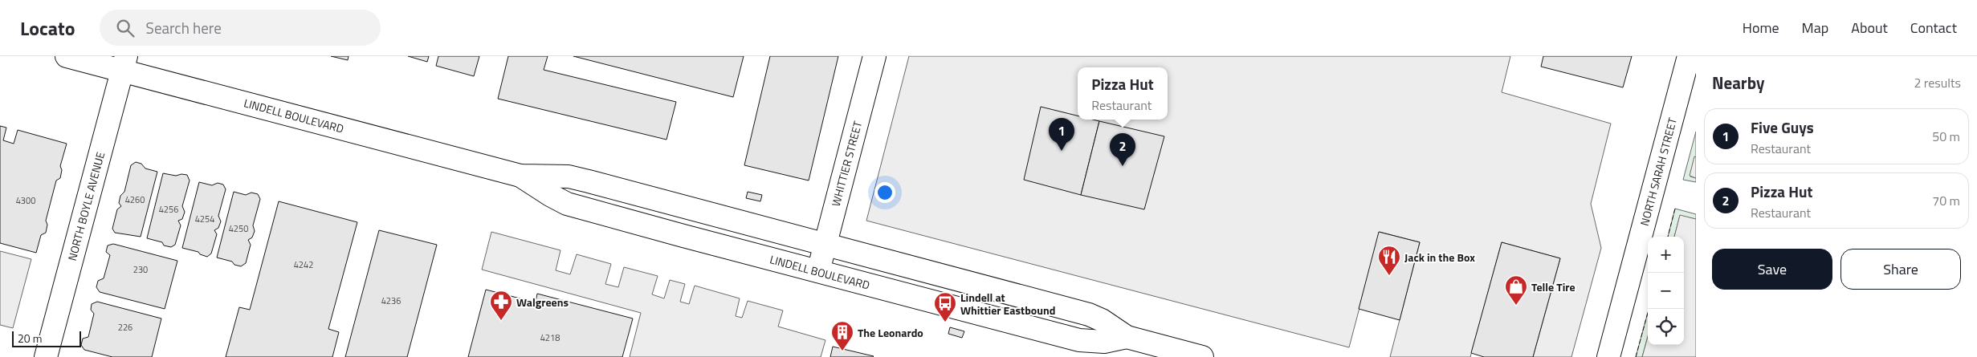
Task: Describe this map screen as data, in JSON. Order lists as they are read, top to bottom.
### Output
{
  "streets": {
    "main road": [
      "LINDELL BOULEVARD",
      "WHITTIER STREET",
      "NORTH SARAH STREET",
      "NORTH BOYLE AVENUE"
    ]
  },
  "crossings": [
    ["LINDELL BOULEVARD", "WHITTIER STREET"],
    ["LINDELL BOULEVARD", "NORTH BOYLE AVENUE"]
  ],
  "places": {
    "restaurant": ["Jack in the Box"],
    "shop": ["Telle Tire"],
    "pharmacy": ["Walgreens"],
    "bus stop": ["Lindell at Whittier Eastbound"],
    "building": ["The Leonardo"]
  },
  "house_numbers": [
    "4260",
    "4300",
    "4256",
    "4254",
    "4250",
    "4242",
    "230",
    "4236",
    "226",
    "4218"
  ],
  "scale_bar": "20 m",
  "page": {
    "header": "Locato",
    "search": "Search here",
    "nav": [
      "Home",
      "Map",
      "About",
      "Contact"
    ],
    "heading": ["Nearby", "2 results"],
    "popup": ["Pizza Hut", "Restaurant"],
    "list": [
      {
        "mark": "1",
        "name": "Five Guys",
        "note": "Restaurant",
        "value": "50 m"
      },
      {
        "mark": "2",
        "name": "Pizza Hut",
        "note": "Restaurant",
        "value": "70 m"
      }
    ],
    "pins": ["1", "2"],
    "map_buttons": ["+", "−"],
    "buttons": ["Save", "Share"],
    "scale": "20 m"
  }
}
